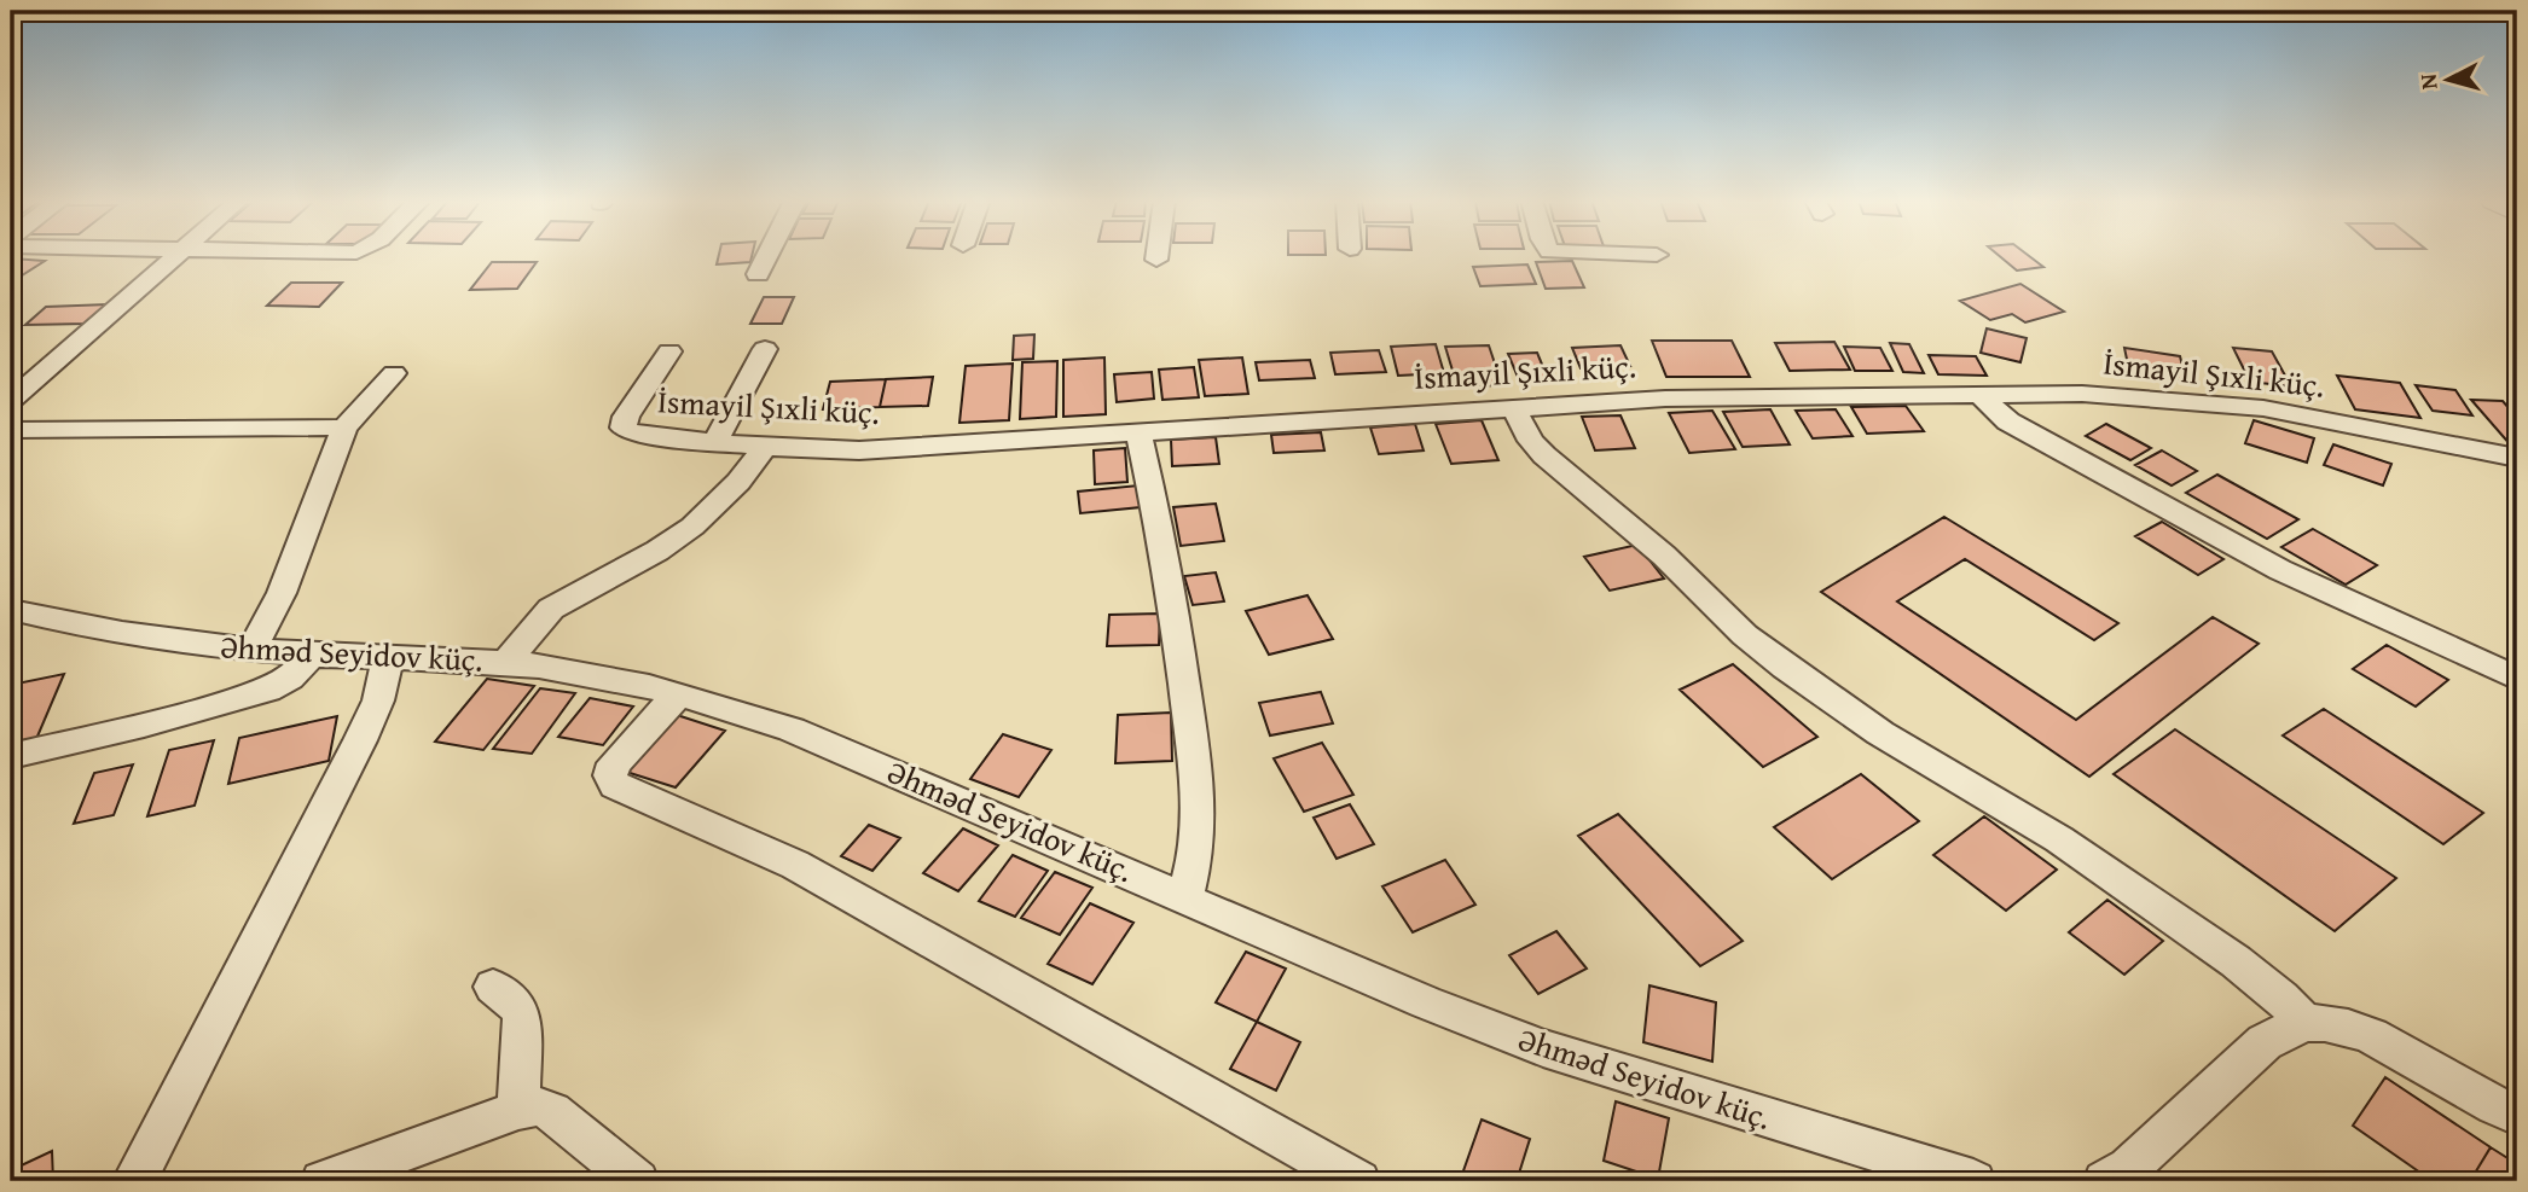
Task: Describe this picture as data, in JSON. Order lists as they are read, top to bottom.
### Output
{
  "streets": {
    "street": ["İsmayil Şıxli küç.", "Əhməd Seyidov küç."]
  },
  "north": "left"
}
